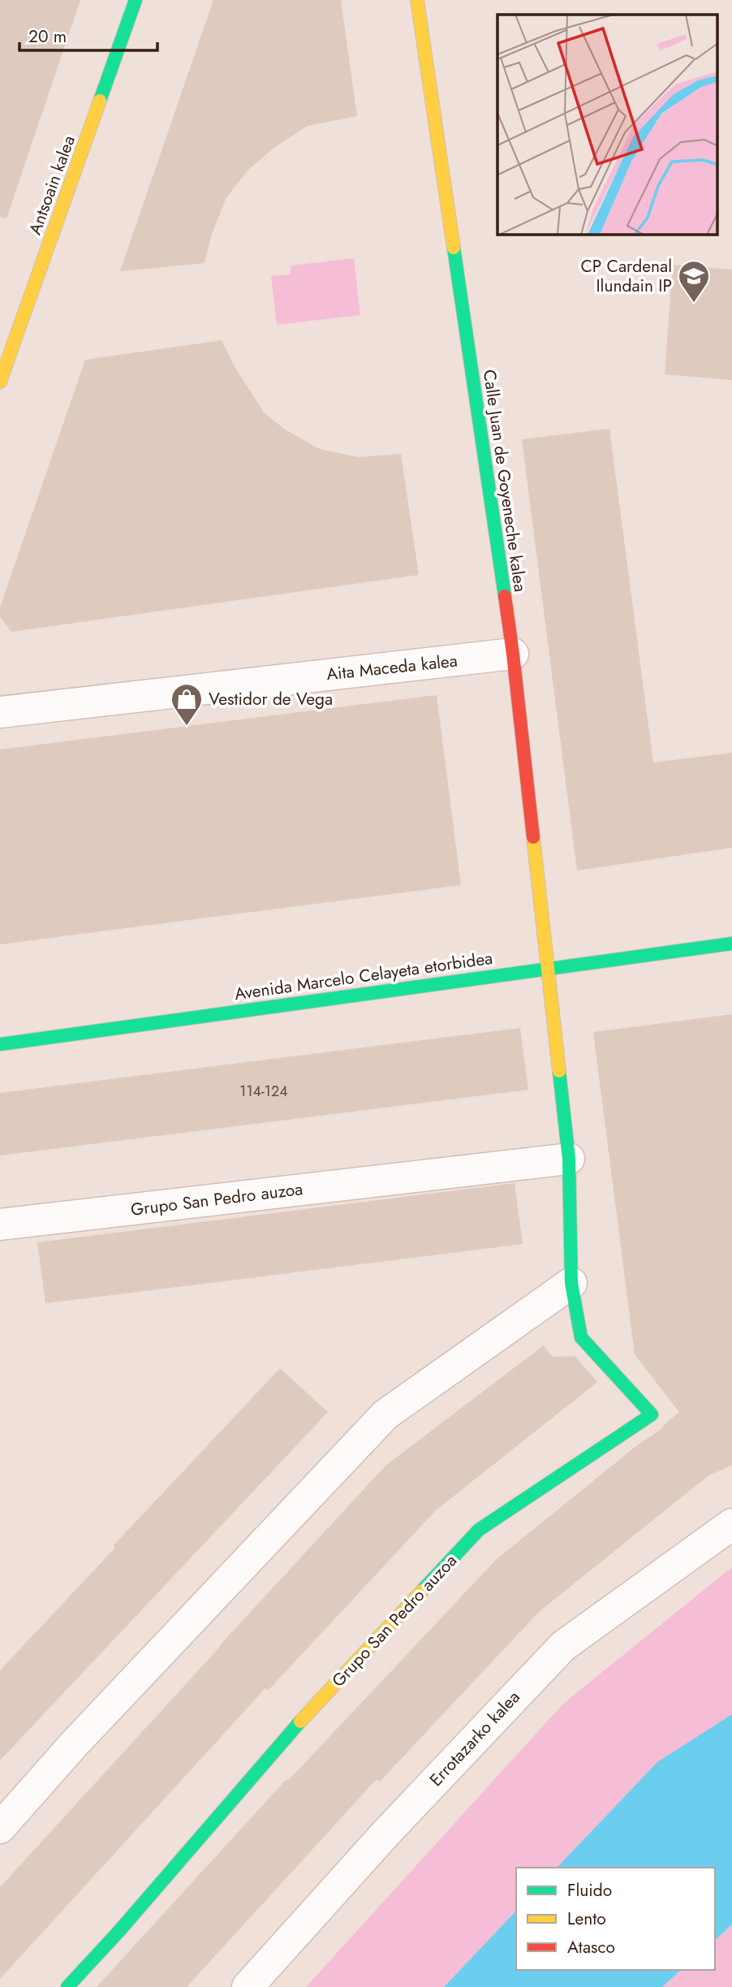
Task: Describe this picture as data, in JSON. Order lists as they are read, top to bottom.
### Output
{
  "streets": {
    "street": [
      "Antsoain kalea",
      "Calle Juan de Goyeneche kalea",
      "Aita Maceda kalea",
      "Avenida Marcelo Celayeta etorbidea",
      "Grupo San Pedro auzoa",
      "Errotazarko kalea"
    ]
  },
  "crossings": [
    ["Calle Juan de Goyeneche kalea", "Aita Maceda kalea"],
    ["Calle Juan de Goyeneche kalea", "Avenida Marcelo Celayeta etorbidea"],
    ["Calle Juan de Goyeneche kalea", "Grupo San Pedro auzoa"],
    ["Avenida Marcelo Celayeta etorbidea", "Grupo San Pedro auzoa"]
  ],
  "places": {
    "school or university": ["CP Cardenal Ilundain IP"],
    "shop": ["Vestidor de Vega"]
  },
  "house_numbers": ["114-124"],
  "legend": ["Fluido", "Lento", "Atasco"],
  "scale_bar": "20 m"
}
